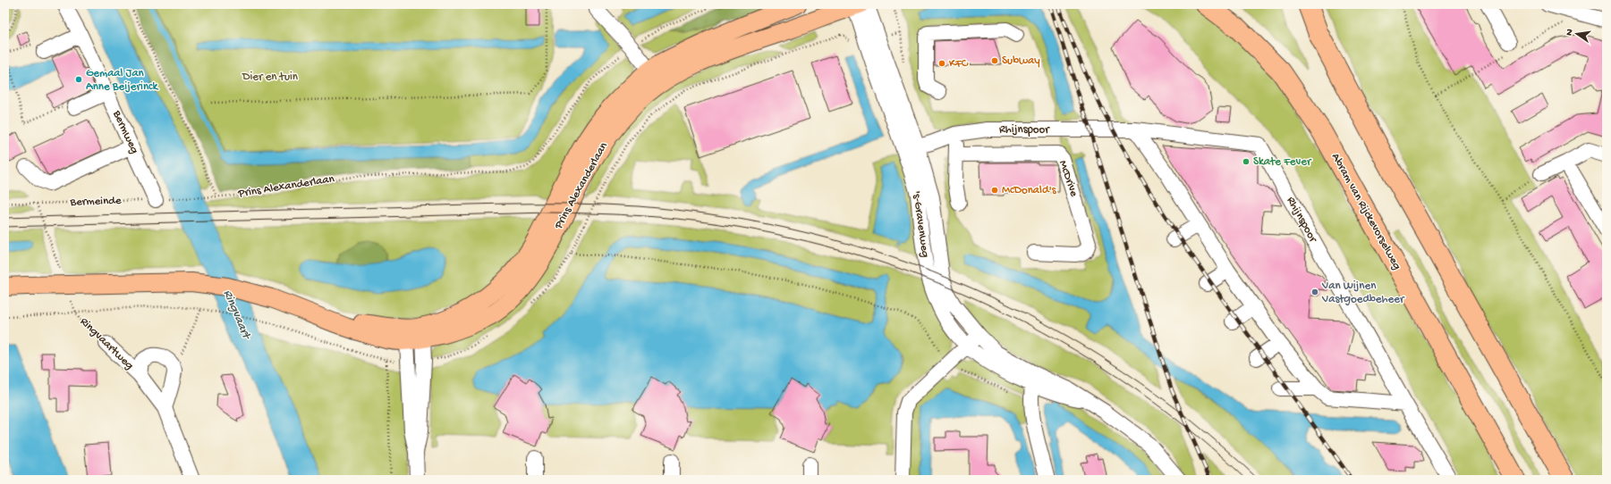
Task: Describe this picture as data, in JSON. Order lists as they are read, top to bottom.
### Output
{
  "streets": {
    "highway": ["Abram van Rijckevorselweg"],
    "main road": ["Prins Alexanderlaan"],
    "street": [
      "Rhijnspoor",
      "Bermweg",
      "McDrive",
      "'s-Gravenweg",
      "Ringvaartweg"
    ],
    "path": ["Bermeinde"]
  },
  "crossings": [
    ["Rhijnspoor", "'s-Gravenweg"],
    ["Bermweg", "Bermeinde"],
    ["Prins Alexanderlaan", "Bermeinde"],
    ["Prins Alexanderlaan", "'s-Gravenweg"]
  ],
  "water": ["Ringvaart"],
  "parks": ["Dier en tuin"],
  "places": [
    "Subway",
    "KFC",
    "Gemaal Jan Anne Beijerinck",
    "Skate Fever",
    "McDonald's",
    "Van Wijnen Vastgoedbeheer"
  ],
  "north": "left"
}
